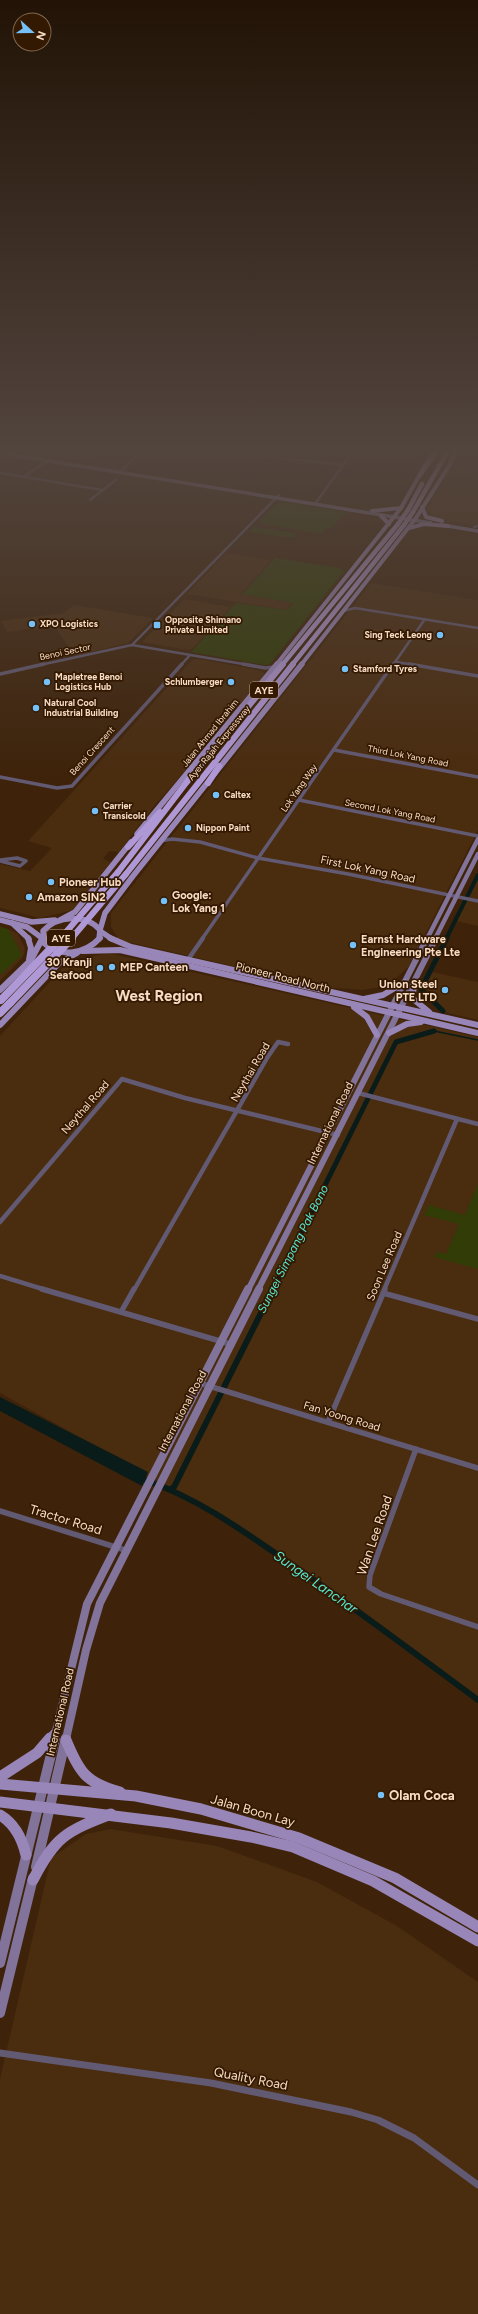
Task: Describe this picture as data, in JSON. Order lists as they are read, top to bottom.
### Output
{
  "streets": {
    "highway": ["AYE", "Ayer Rajah Expressway"],
    "main road": [
      "Jalan Ahmad Ibrahim",
      "Pioneer Road North",
      "International Road",
      "Jalan Boon Lay"
    ],
    "street": [
      "Benoi Sector",
      "Benoi Crescent",
      "Third Lok Yang Road",
      "Lok Yang Way",
      "Second Lok Yang Road",
      "First Lok Yang Road",
      "Neythai Road",
      "Neythal Road",
      "Soon Lee Road",
      "Fan Yoong Road",
      "Tractor Road",
      "Wan Lee Road",
      "Quality Road"
    ]
  },
  "crossings": [
    ["Benoi Sector", "Jalan Ahmad Ibrahim"],
    ["Benoi Sector", "Benoi Crescent"],
    ["Jalan Ahmad Ibrahim", "Pioneer Road North"],
    ["Third Lok Yang Road", "Lok Yang Way"],
    ["Lok Yang Way", "Second Lok Yang Road"],
    ["Lok Yang Way", "First Lok Yang Road"],
    ["Lok Yang Way", "Pioneer Road North"],
    ["Second Lok Yang Road", "International Road"],
    ["First Lok Yang Road", "International Road"],
    ["Pioneer Road North", "International Road"],
    ["Neythai Road", "Neythal Road"],
    ["Neythal Road", "International Road"],
    ["International Road", "Fan Yoong Road"],
    ["International Road", "Tractor Road"],
    ["International Road", "Jalan Boon Lay"],
    ["Soon Lee Road", "Fan Yoong Road"],
    ["Fan Yoong Road", "Wan Lee Road"]
  ],
  "districts": ["West Region"],
  "water": ["Sungei Simpang Pak Bono", "Sungei Lanchar"],
  "places": {
    "other": [
      "XPO Logistics",
      "Sing Teck Leong",
      "Stamford Tyres",
      "Mapletree Benoi Logistics Hub",
      "Schlumberger",
      "Natural Cool Industrial Building",
      "Caltex",
      "Carrier Transicold",
      "Nippon Paint",
      "Pioneer Hub",
      "Amazon SIN2",
      "Google: Lok Yang 1",
      "Earnst Hardware Engineering Pte Lte",
      "MEP Canteen",
      "30 Kranji Seafood",
      "Union Steel PTE LTD",
      "Olam Coca"
    ],
    "transit": ["Opposite Shimano Private Limited"]
  },
  "north": "right"
}
